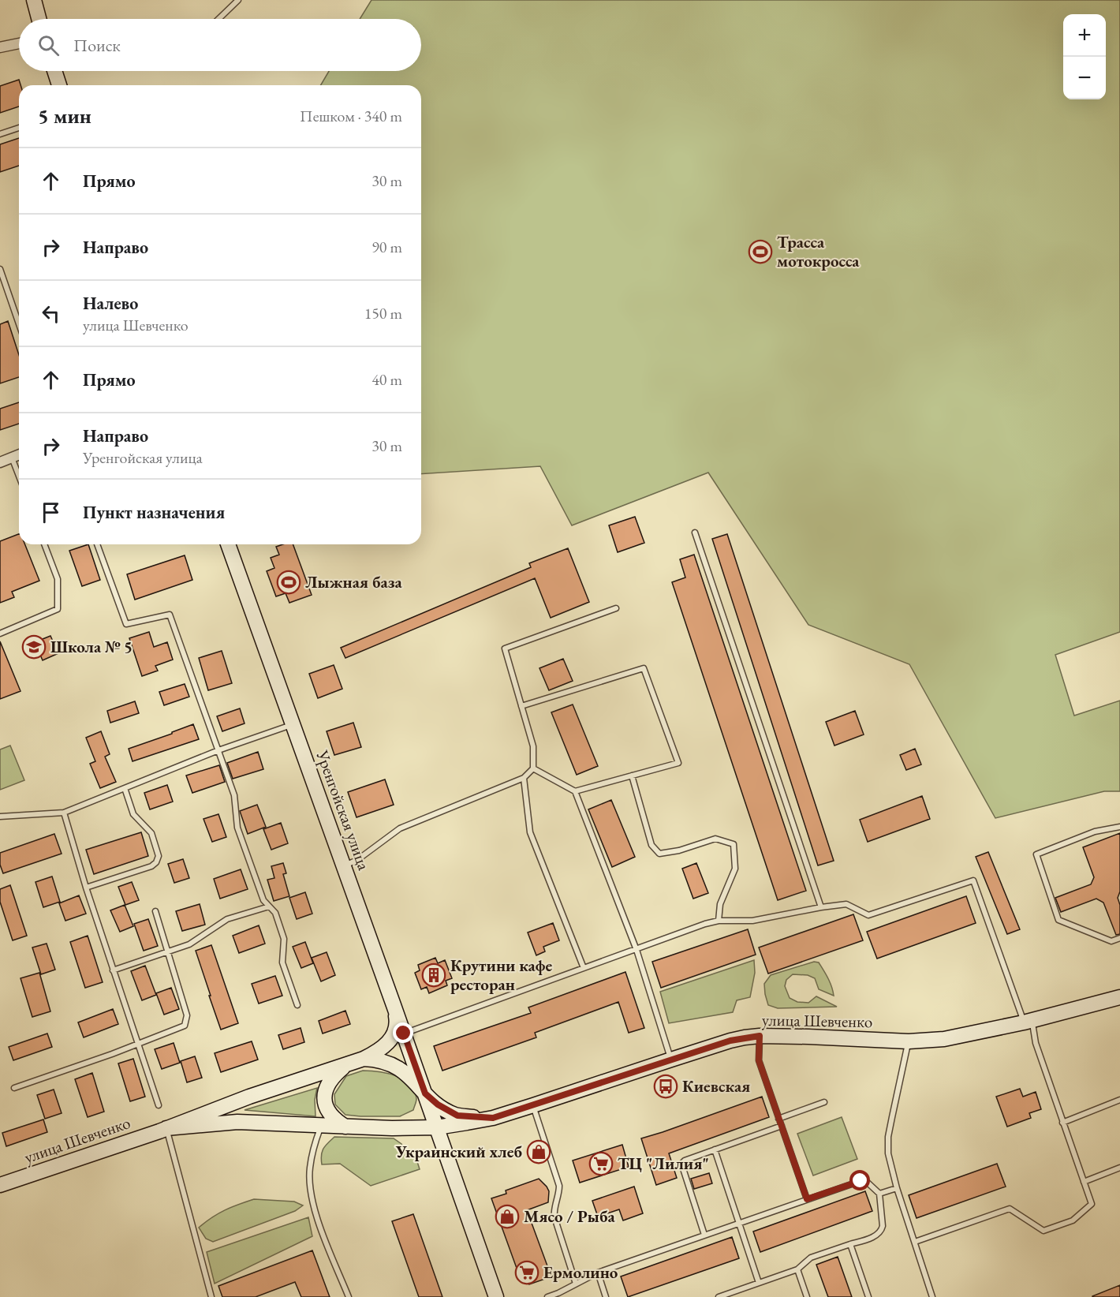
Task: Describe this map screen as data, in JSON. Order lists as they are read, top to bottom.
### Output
{
  "streets": {
    "street": ["Уренгойская улица", "улица Шевченко"]
  },
  "places": {
    "sports": ["Трасса мотокросса", "Лыжная база"],
    "school or university": ["Школа № 5"],
    "building": ["Крутини кафе ресторан"],
    "bus stop": ["Киевская"],
    "shop": ["Украинский хлеб", "Мясо / Рыба"],
    "supermarket": ["ТЦ \"Лилия\"", "Ермолино"]
  },
  "page": {
    "map_buttons": ["+", "−"],
    "search": "Поиск",
    "heading": ["5 мин", "Пешком · 340 m"],
    "list": [
      ["Прямо", "30 m"],
      ["Направо", "90 m"],
      ["Налево", "улица Шевченко", "150 m"],
      ["Прямо", "40 m"],
      ["Направо", "Уренгойская улица", "30 m"],
      "Пункт назначения"
    ]
  }
}
